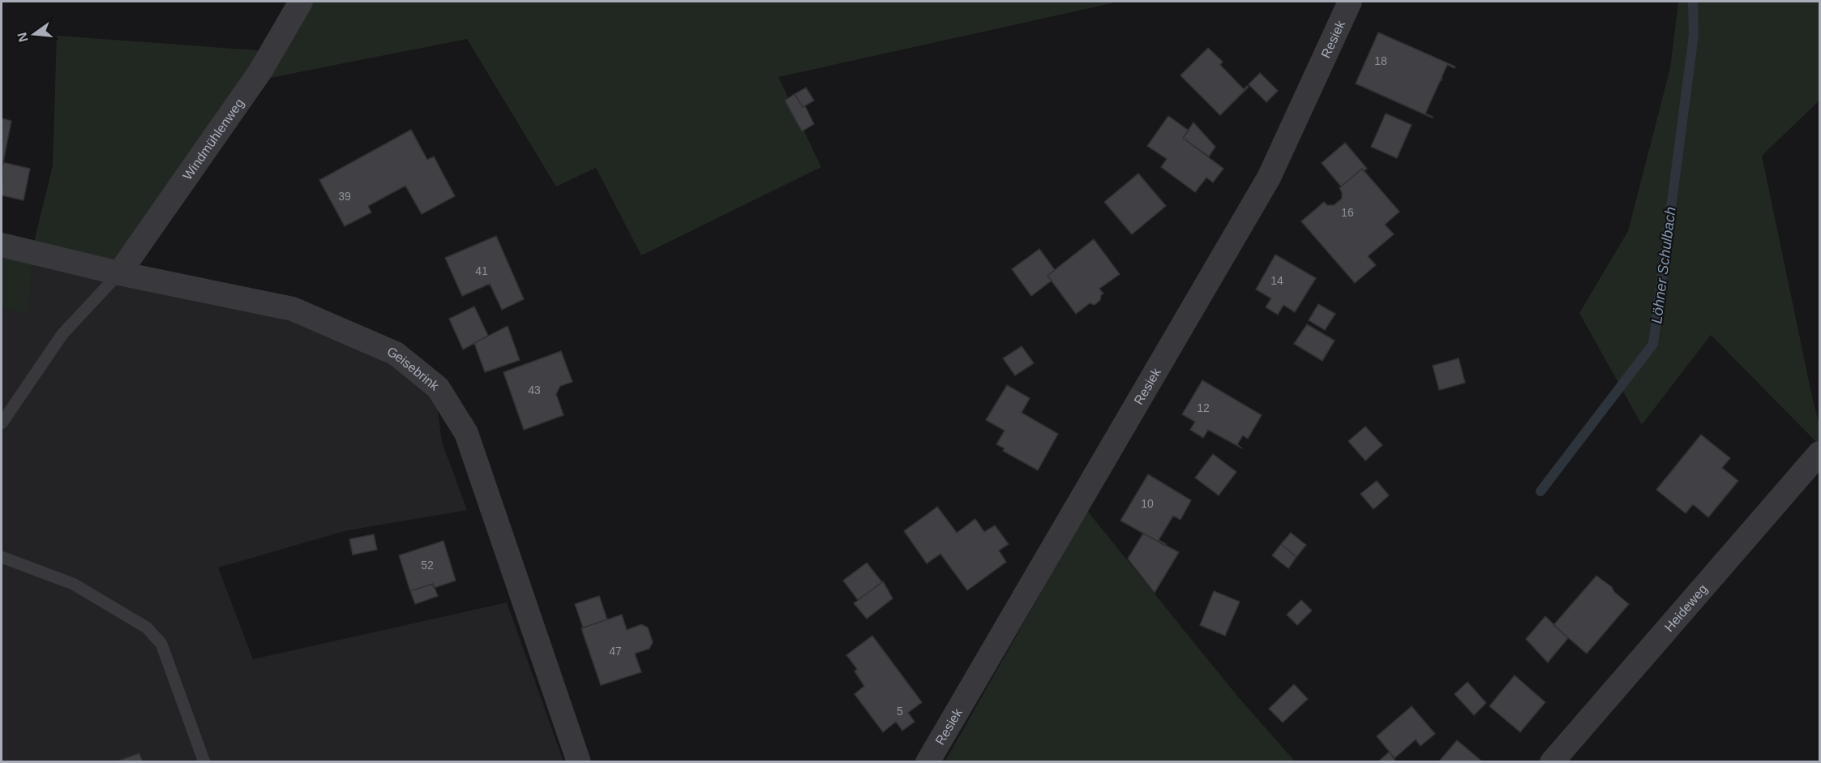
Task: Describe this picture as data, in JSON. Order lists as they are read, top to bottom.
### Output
{
  "streets": {
    "street": [
      "Resiek",
      "Windmühlenweg",
      "Geisebrink",
      "Heideweg"
    ]
  },
  "crossings": [
    ["Windmühlenweg", "Geisebrink"]
  ],
  "water": ["Löhner Schulbach"],
  "house_numbers": [
    "18",
    "39",
    "16",
    "41",
    "14",
    "43",
    "12",
    "10",
    "52",
    "47",
    "5"
  ],
  "north": "left"
}
